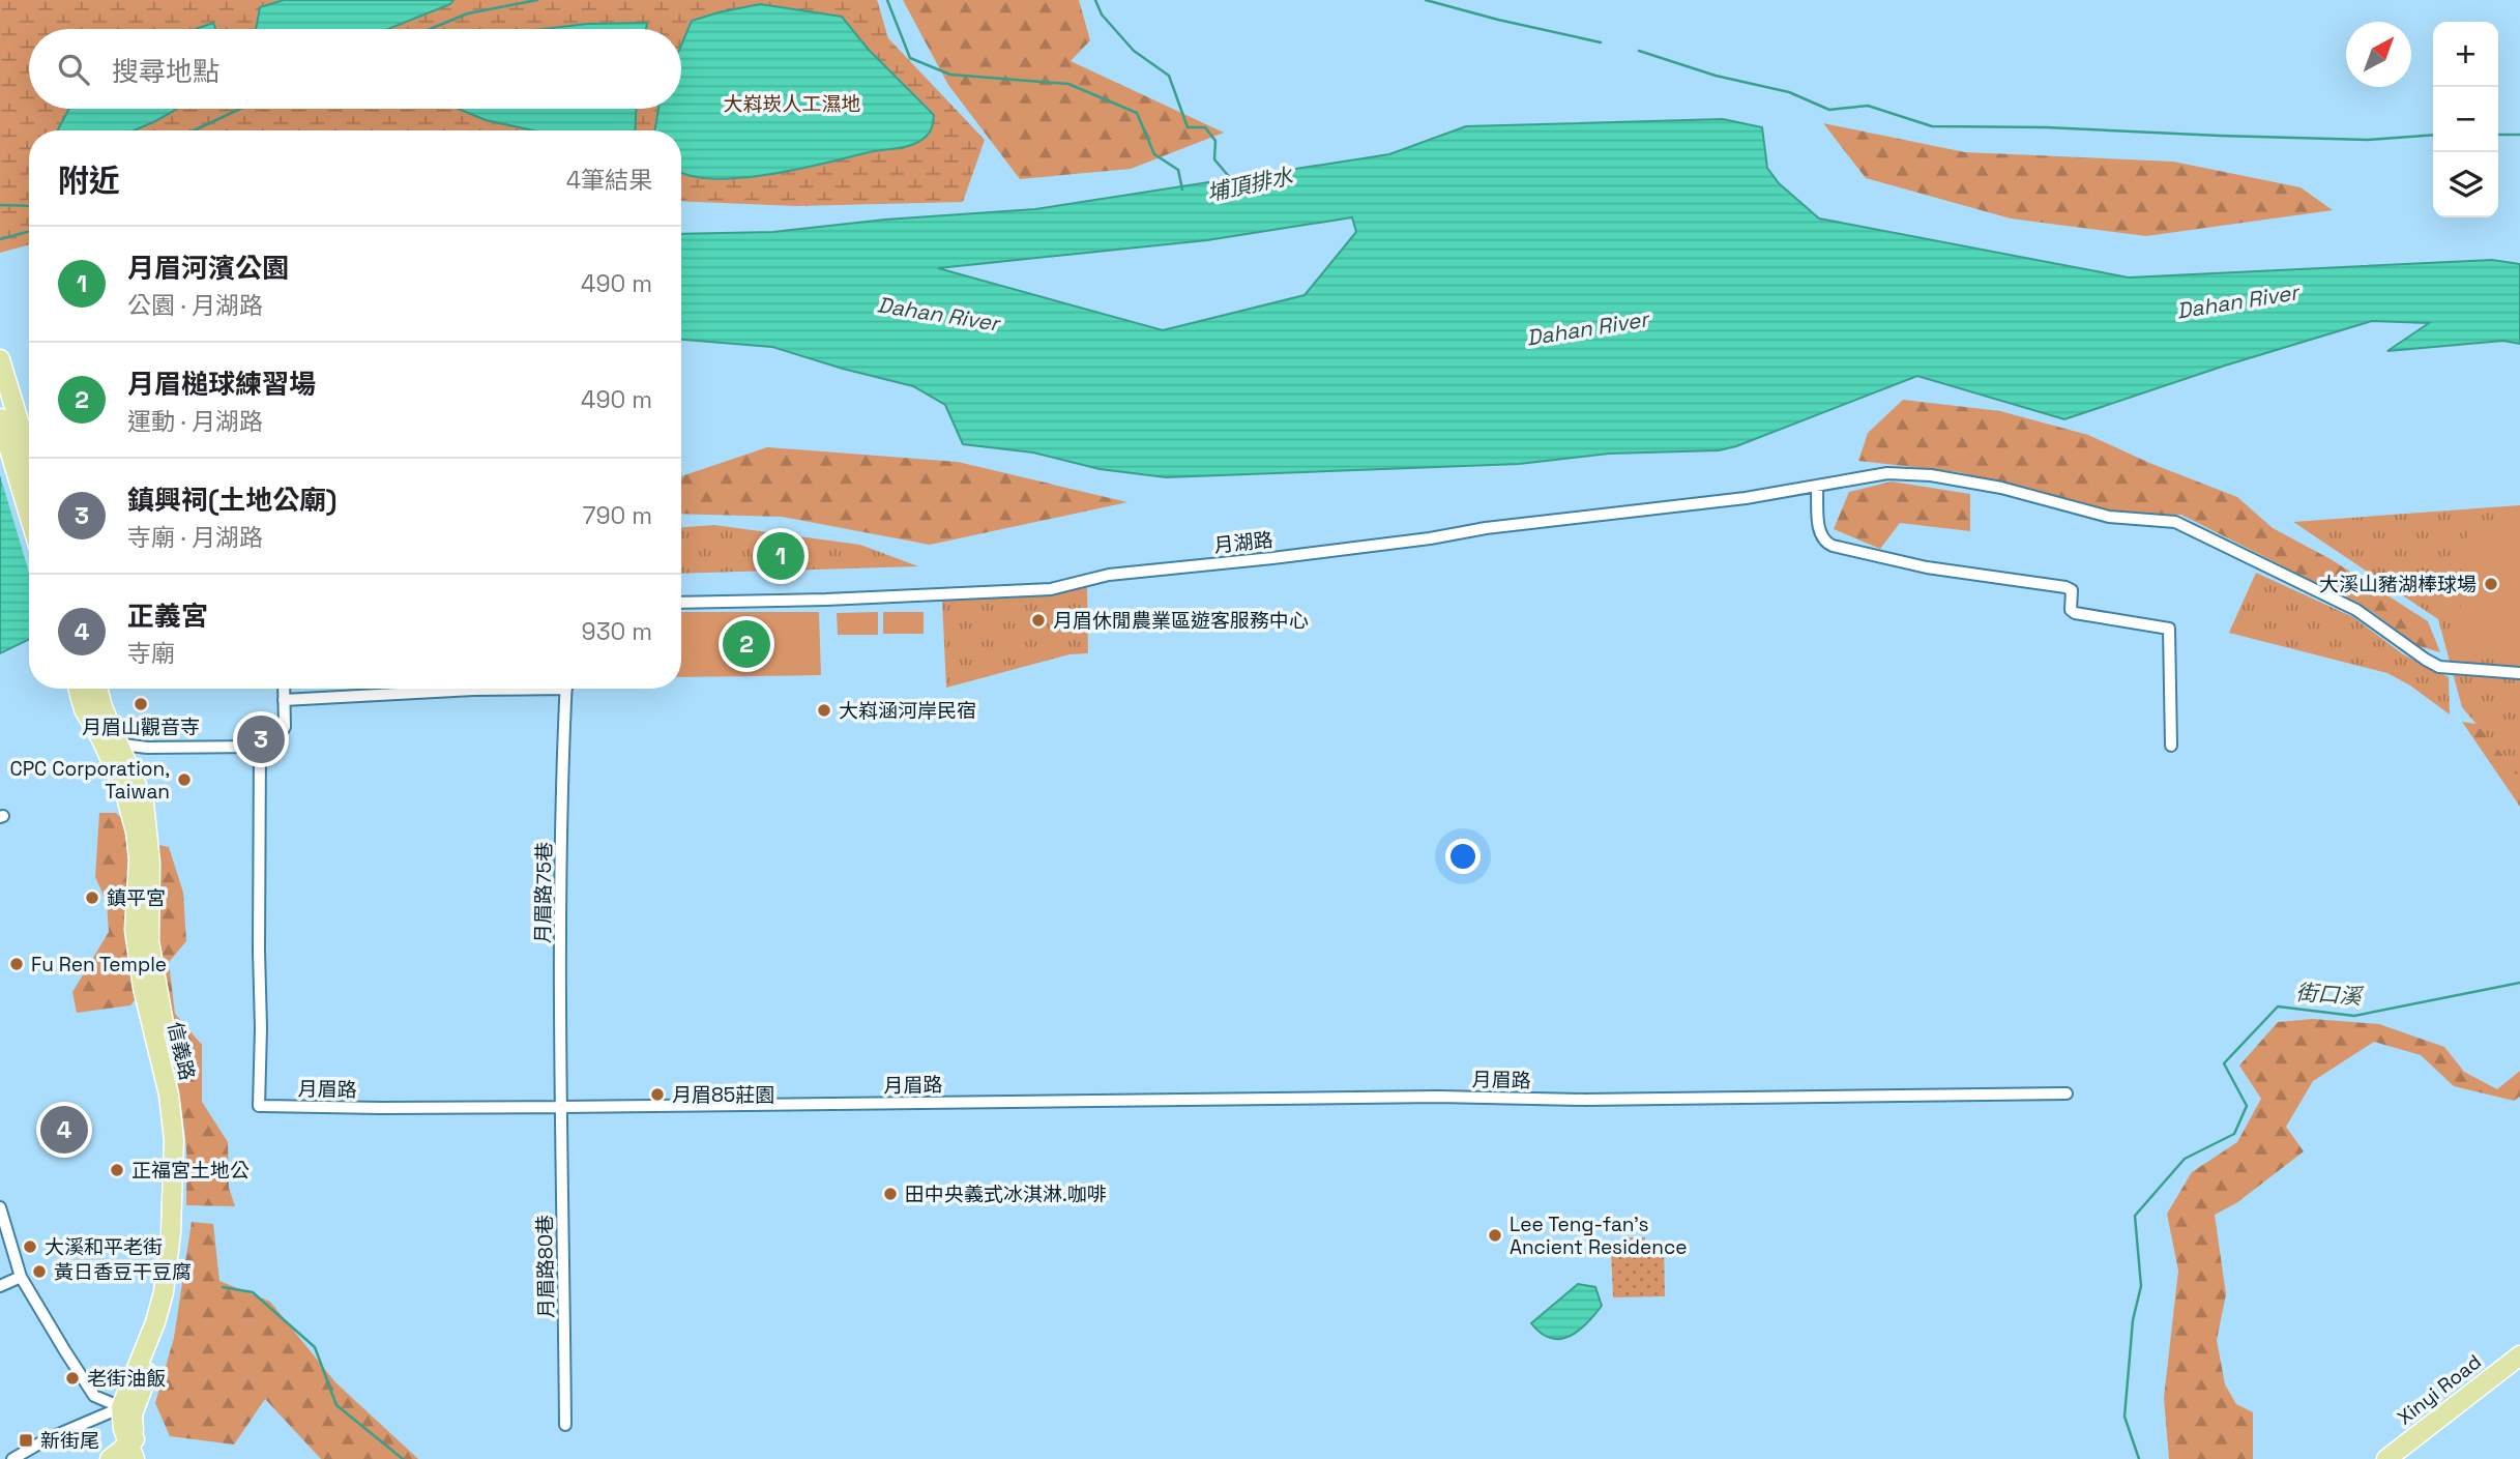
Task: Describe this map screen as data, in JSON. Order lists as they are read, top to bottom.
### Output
{
  "streets": {
    "main road": ["信義路", "Xinyi Road"],
    "street": [
      "月湖路",
      "月眉路75巷",
      "月眉路",
      "月眉路80巷"
    ]
  },
  "crossings": [
    ["月眉路75巷", "月眉路"],
    ["月眉路75巷", "月眉路80巷"],
    ["月眉路", "月眉路80巷"]
  ],
  "water": ["埔頂排水", "Dahan River", "街口溪"],
  "parks": ["大嵙崁人工濕地"],
  "places": {
    "other": [
      "大溪山豬湖棒球場",
      "月眉休閒農業區遊客服務中心",
      "月眉山觀音寺",
      "大嵙涵河岸民宿",
      "CPC Corporation, Taiwan",
      "鎮平宮",
      "Fu Ren Temple",
      "月眉85莊園",
      "正福宮土地公",
      "田中央義式冰淇淋.咖啡",
      "Lee Teng-fan’s Ancient Residence",
      "大溪和平老街",
      "黃日香豆干豆腐",
      "老街油飯"
    ],
    "transit": ["新街尾"]
  },
  "north": "top right",
  "page": {
    "map_buttons": ["+", "−"],
    "search": "搜尋地點",
    "heading": ["附近", "4筆結果"],
    "list": [
      {
        "mark": "1",
        "name": "月眉河濱公園",
        "note": "公園 · 月湖路",
        "value": "490 m"
      },
      {
        "mark": "2",
        "name": "月眉槌球練習場",
        "note": "運動 · 月湖路",
        "value": "490 m"
      },
      {
        "mark": "3",
        "name": "鎮興祠(土地公廟)",
        "note": "寺廟 · 月湖路",
        "value": "790 m"
      },
      {
        "mark": "4",
        "name": "正義宮",
        "note": "寺廟",
        "value": "930 m"
      }
    ],
    "pins": [
      "1",
      "2",
      "3",
      "4"
    ]
  }
}
